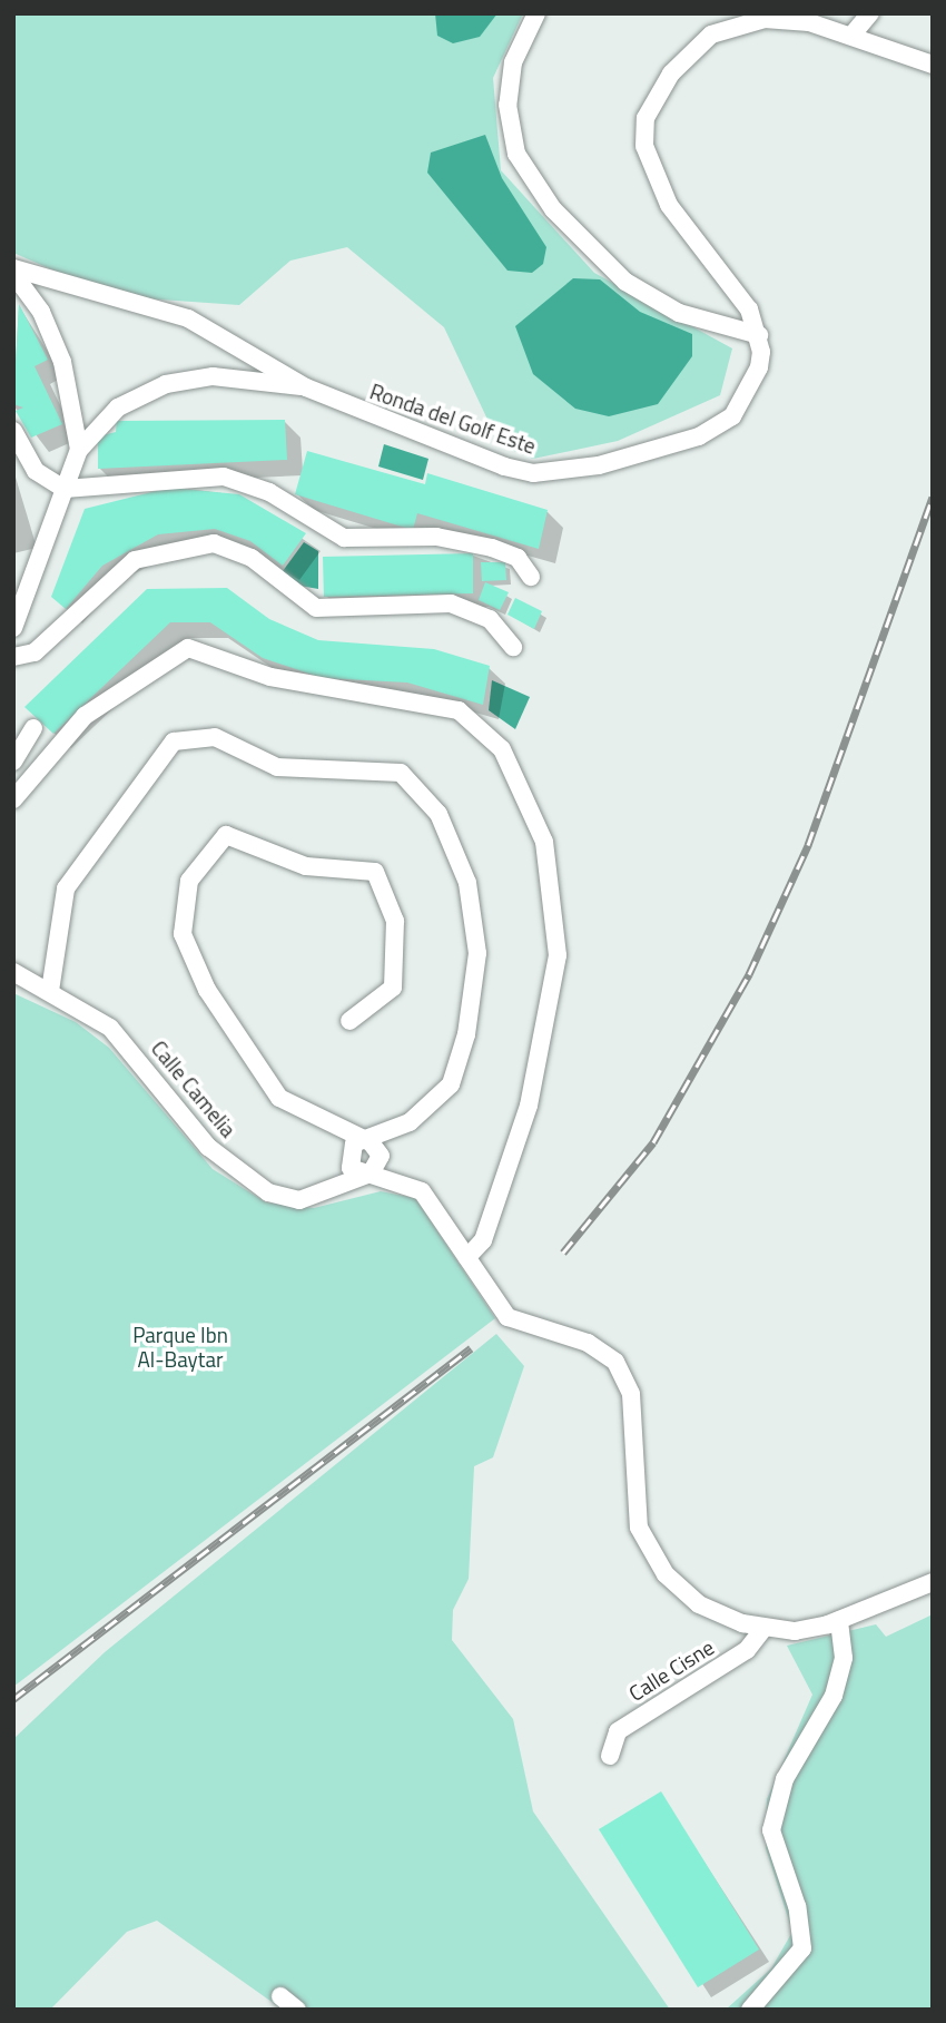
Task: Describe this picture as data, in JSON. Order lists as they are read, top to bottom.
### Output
{
  "streets": {
    "street": ["Ronda del Golf Este", "Calle Camelia", "Calle Cisne"]
  },
  "parks": ["Parque Ibn Al-Baytar"]
}
